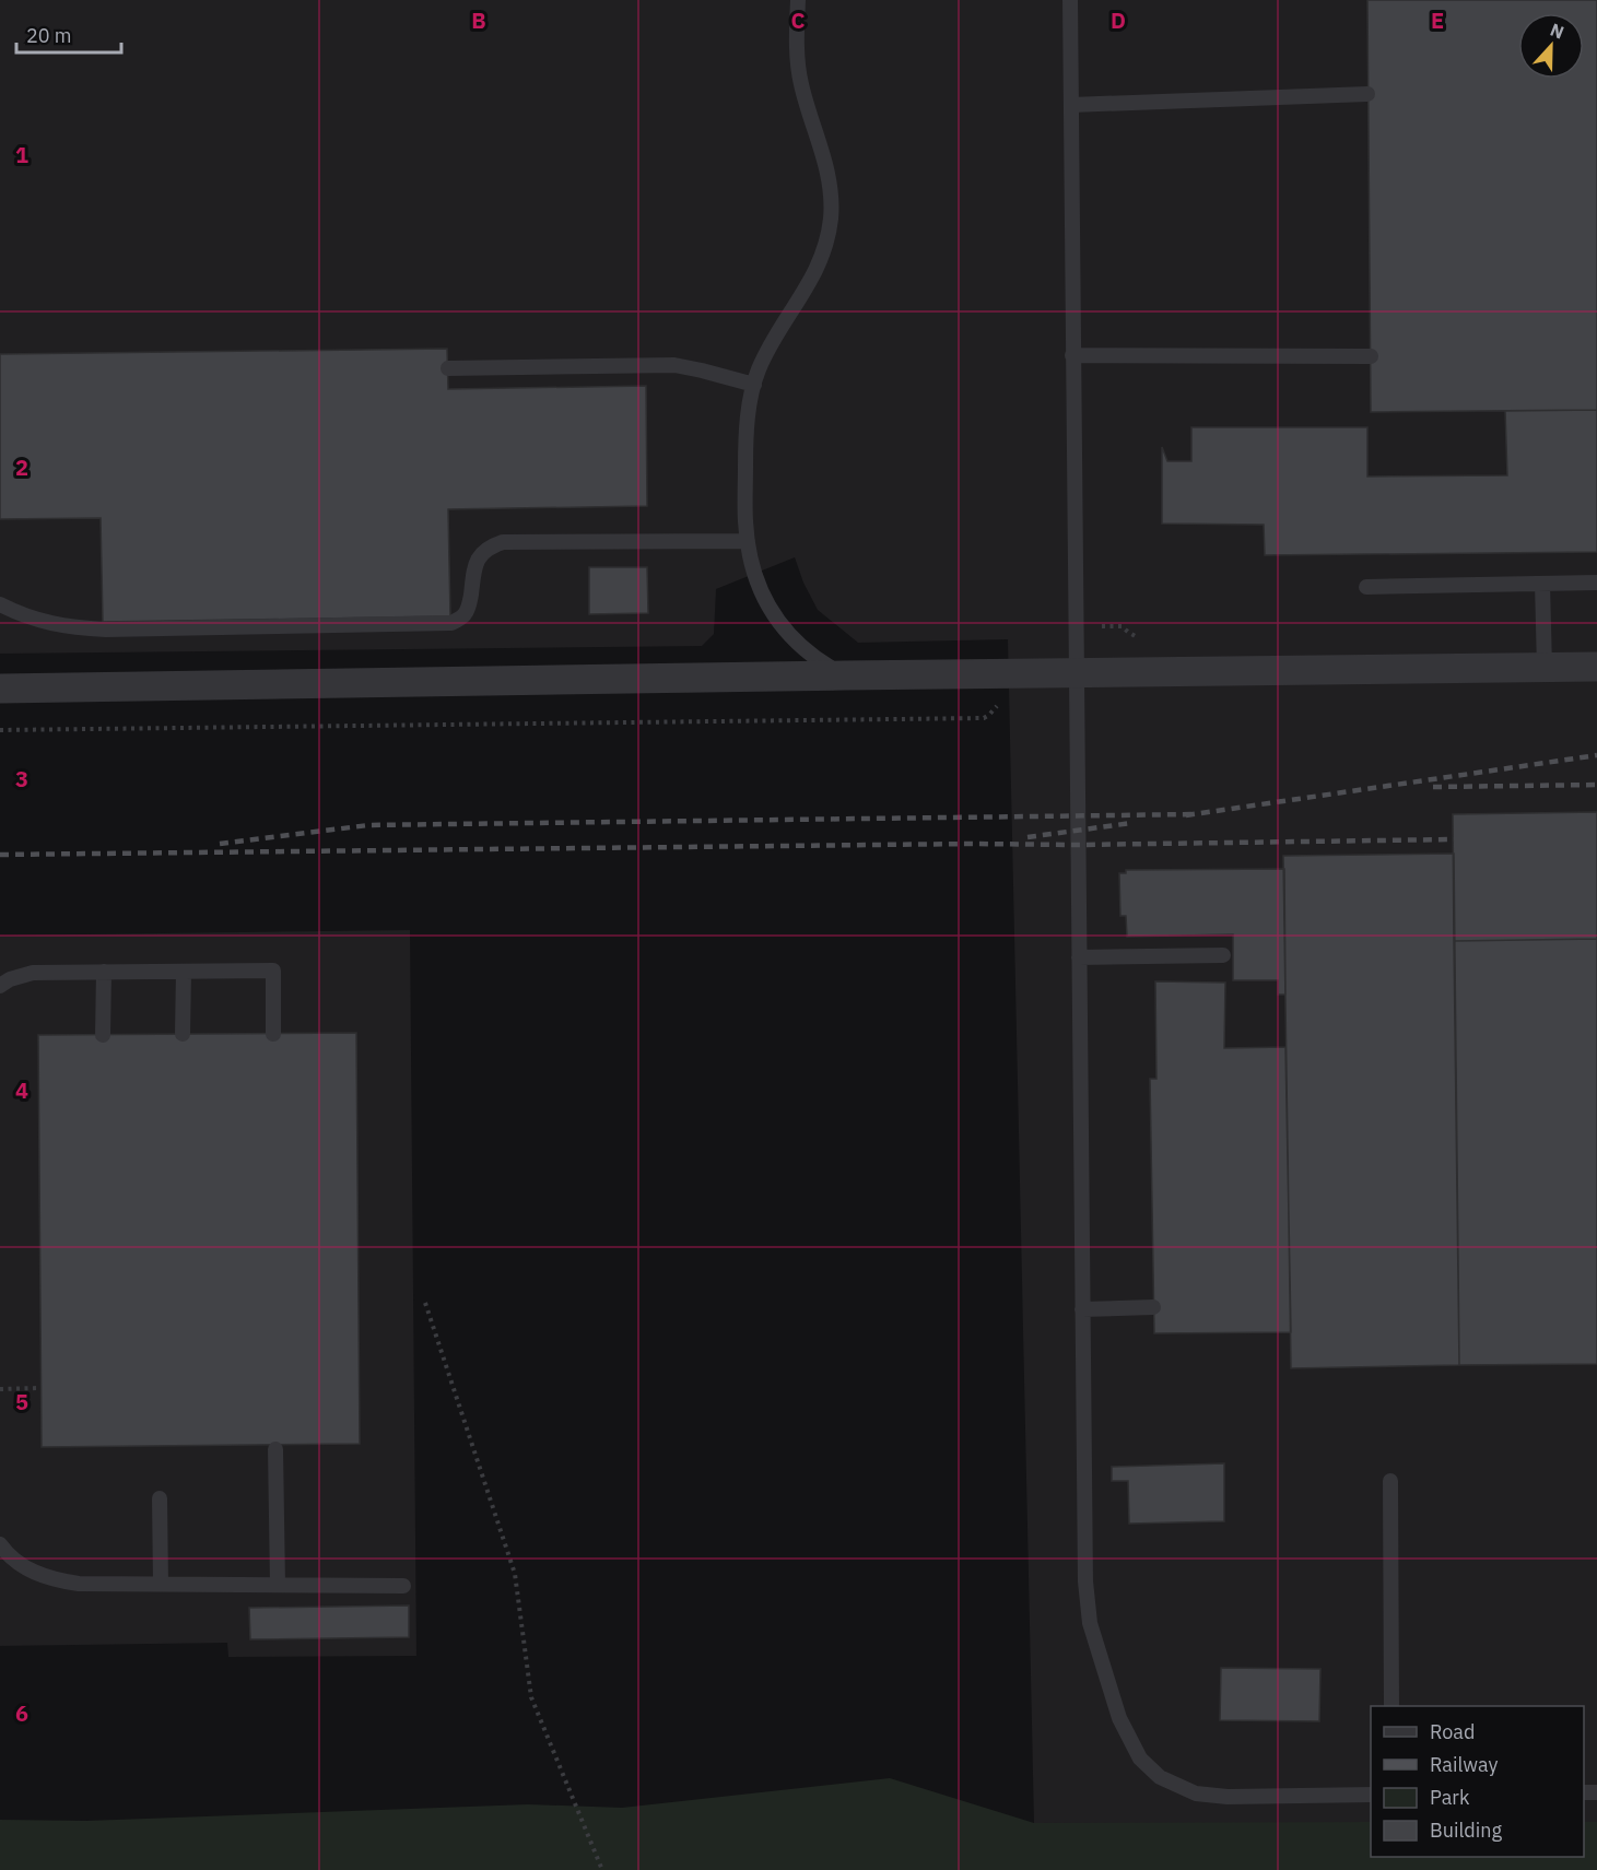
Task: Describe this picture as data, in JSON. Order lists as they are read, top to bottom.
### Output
{
  "legend": [
    "Road",
    "Railway",
    "Park",
    "Building"
  ],
  "scale_bar": "20 m",
  "north": "top",
  "grid": {
    "columns": [
      "B",
      "C",
      "D",
      "E"
    ],
    "rows": [
      "1",
      "2",
      "3",
      "4",
      "5",
      "6"
    ]
  }
}
